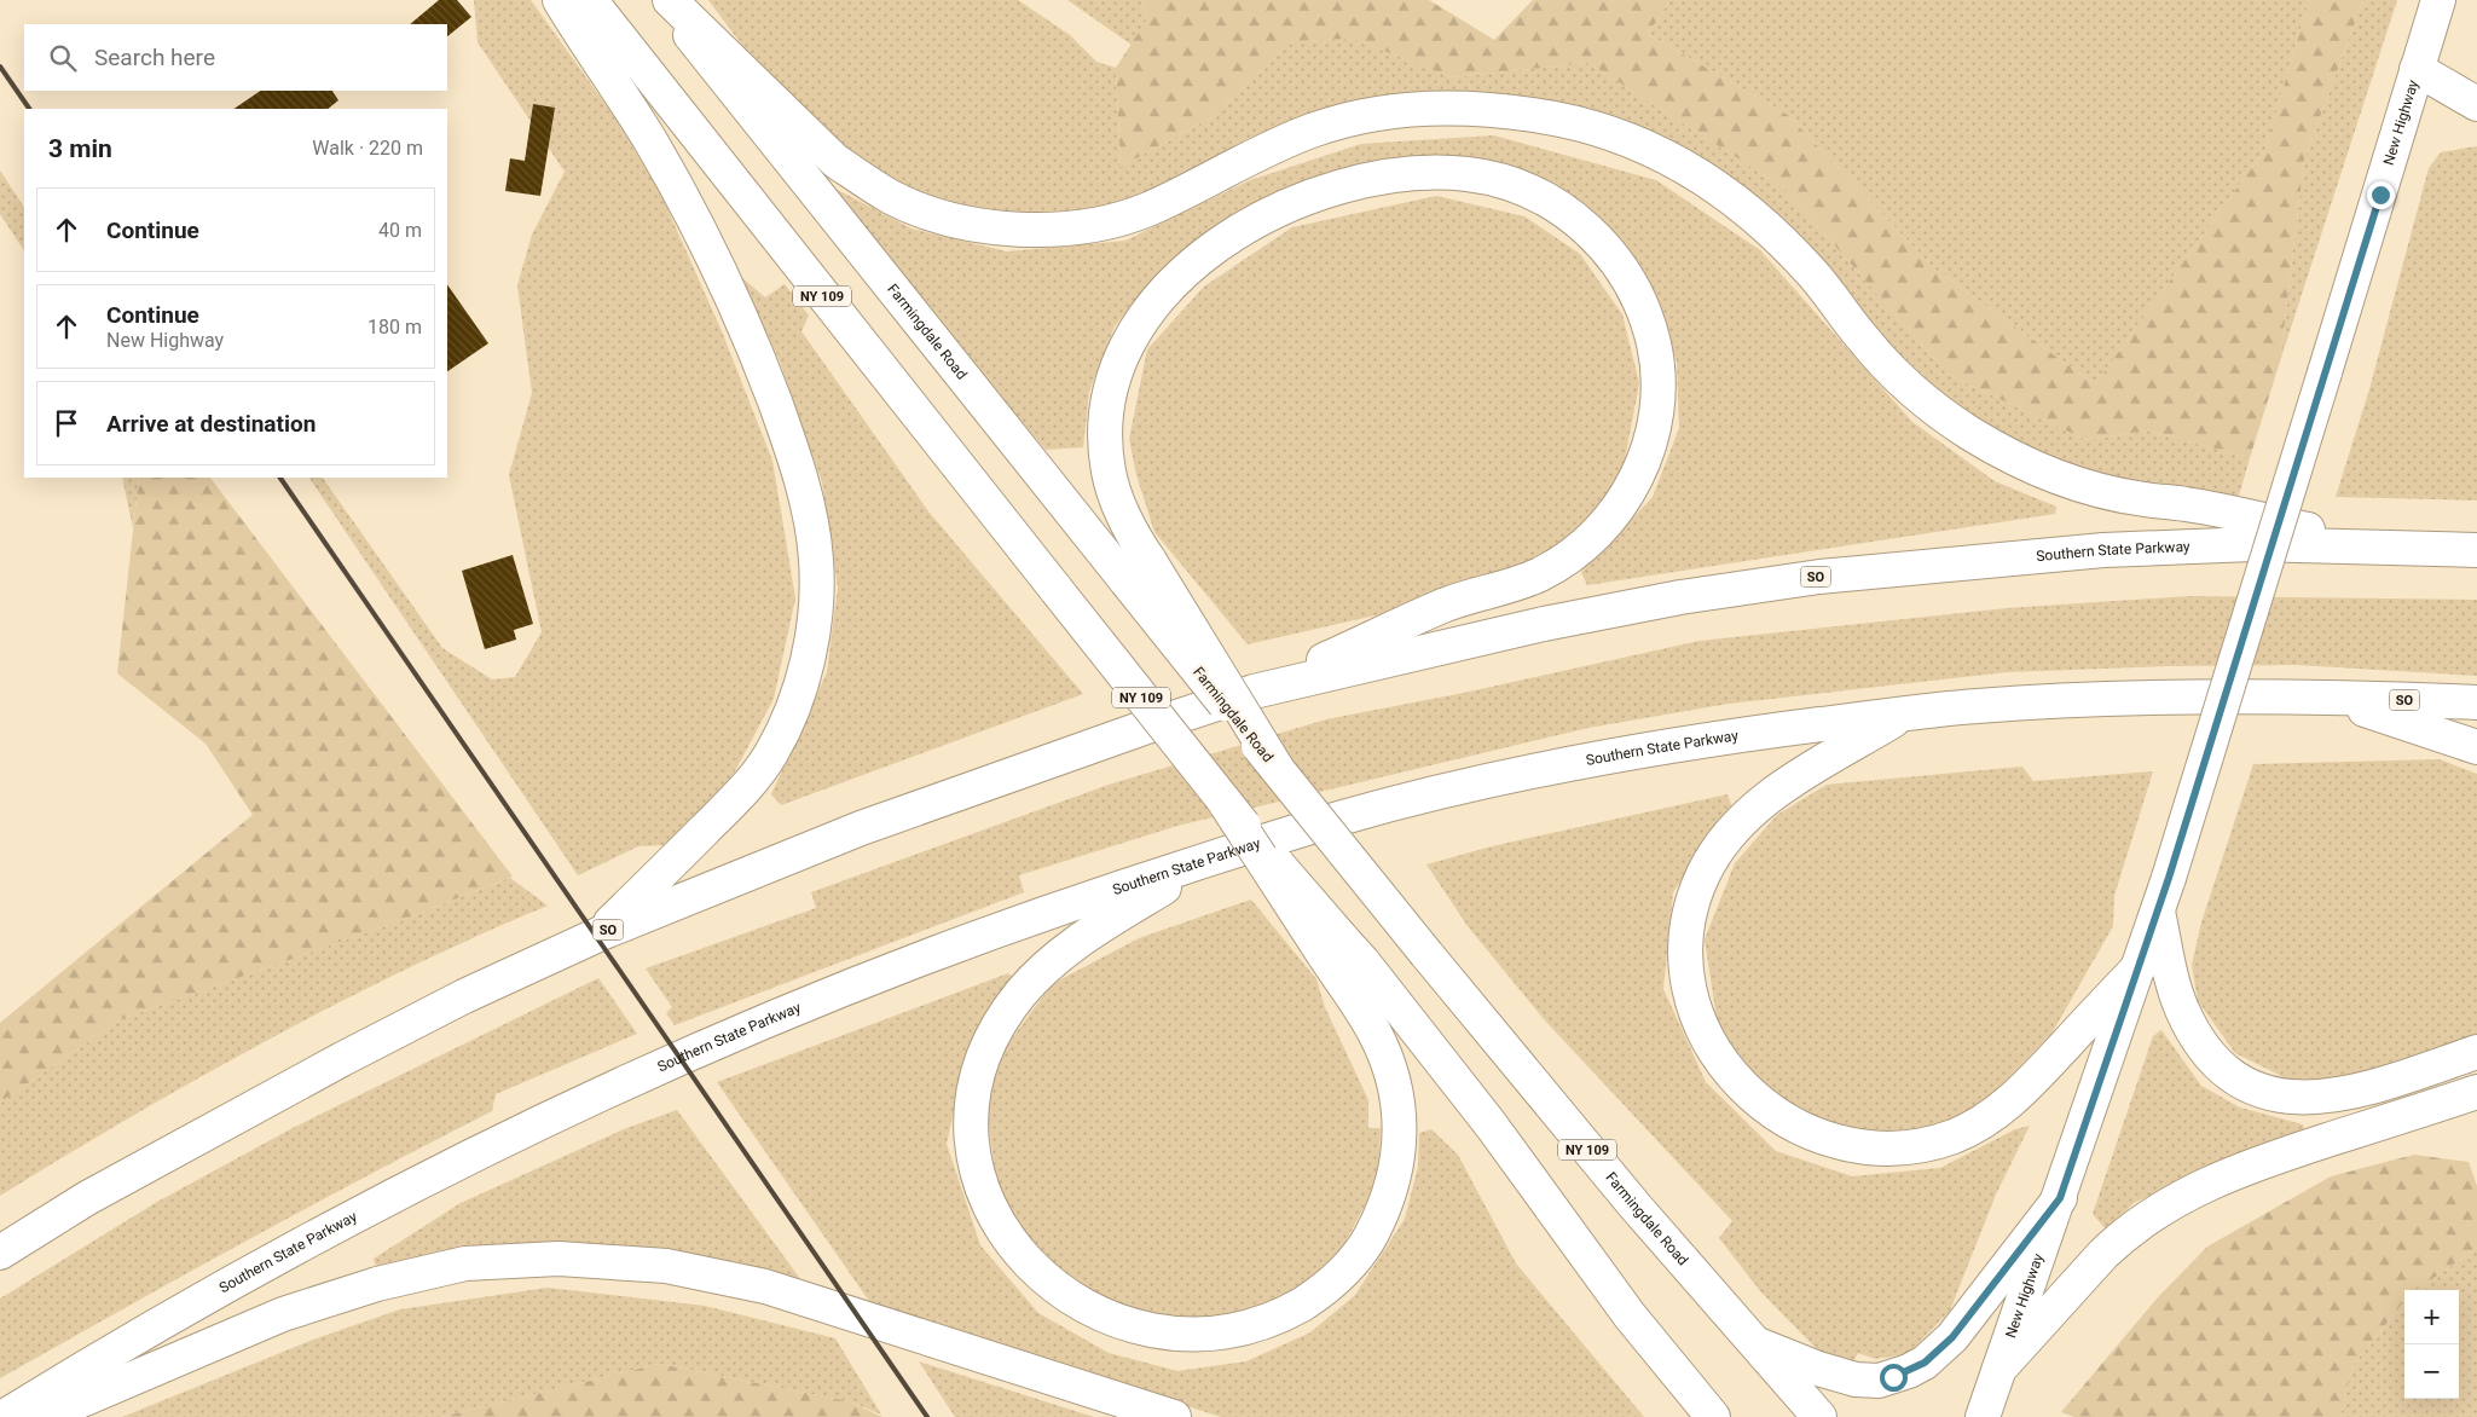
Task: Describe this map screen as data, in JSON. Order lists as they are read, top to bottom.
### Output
{
  "streets": {
    "main road": [
      "New Highway",
      "NY 109",
      "Farmingdale Road",
      "Southern State Parkway",
      "SO"
    ]
  },
  "page": {
    "search": "Search here",
    "heading": ["3 min", "Walk · 220 m"],
    "list": [
      ["Continue", "40 m"],
      ["Continue", "New Highway", "180 m"],
      "Arrive at destination"
    ],
    "map_buttons": ["+", "−"]
  }
}
